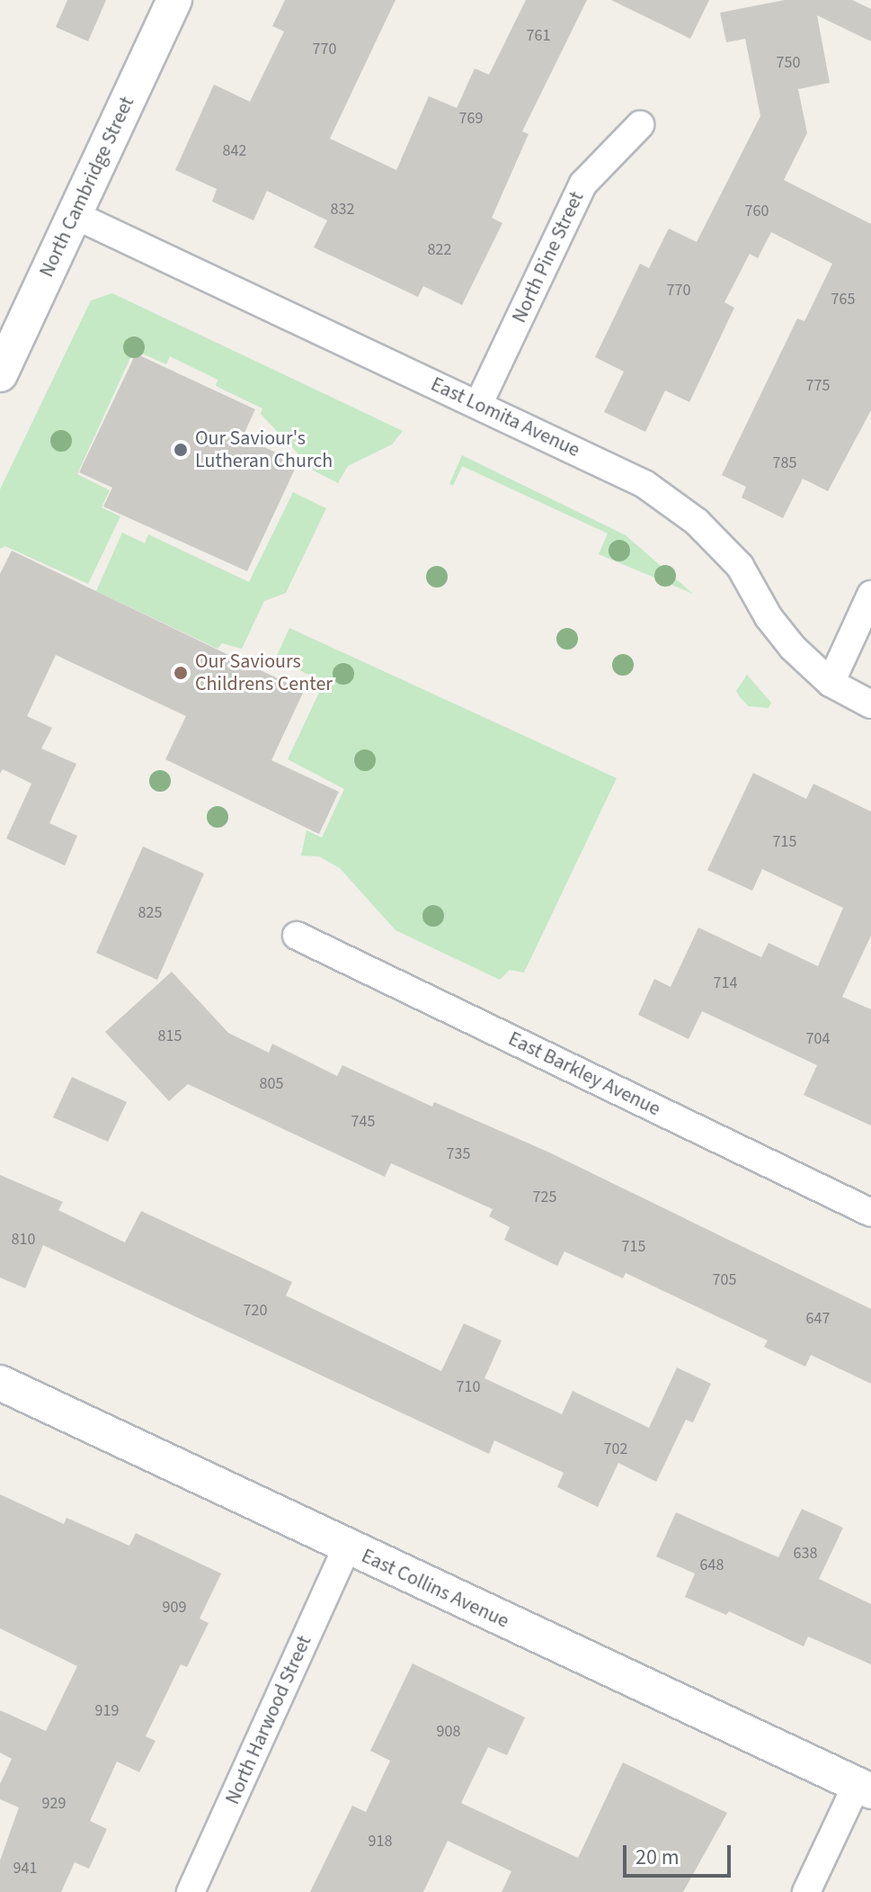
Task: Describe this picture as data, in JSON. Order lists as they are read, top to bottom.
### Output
{
  "streets": {
    "street": [
      "North Cambridge Street",
      "North Pine Street",
      "East Lomita Avenue",
      "East Barkley Avenue",
      "East Collins Avenue",
      "North Harwood Street"
    ]
  },
  "crossings": [
    ["North Cambridge Street", "East Lomita Avenue"],
    ["North Pine Street", "East Lomita Avenue"],
    ["East Collins Avenue", "North Harwood Street"]
  ],
  "places": ["Our Saviour's Lutheran Church", "Our Saviours Childrens Center"],
  "house_numbers": [
    "761",
    "770",
    "750",
    "769",
    "842",
    "832",
    "760",
    "822",
    "770",
    "765",
    "775",
    "785",
    "715",
    "825",
    "714",
    "815",
    "704",
    "805",
    "745",
    "735",
    "725",
    "810",
    "715",
    "705",
    "720",
    "647",
    "710",
    "702",
    "638",
    "648",
    "909",
    "919",
    "908",
    "929",
    "918",
    "941"
  ],
  "scale_bar": "20 m"
}
